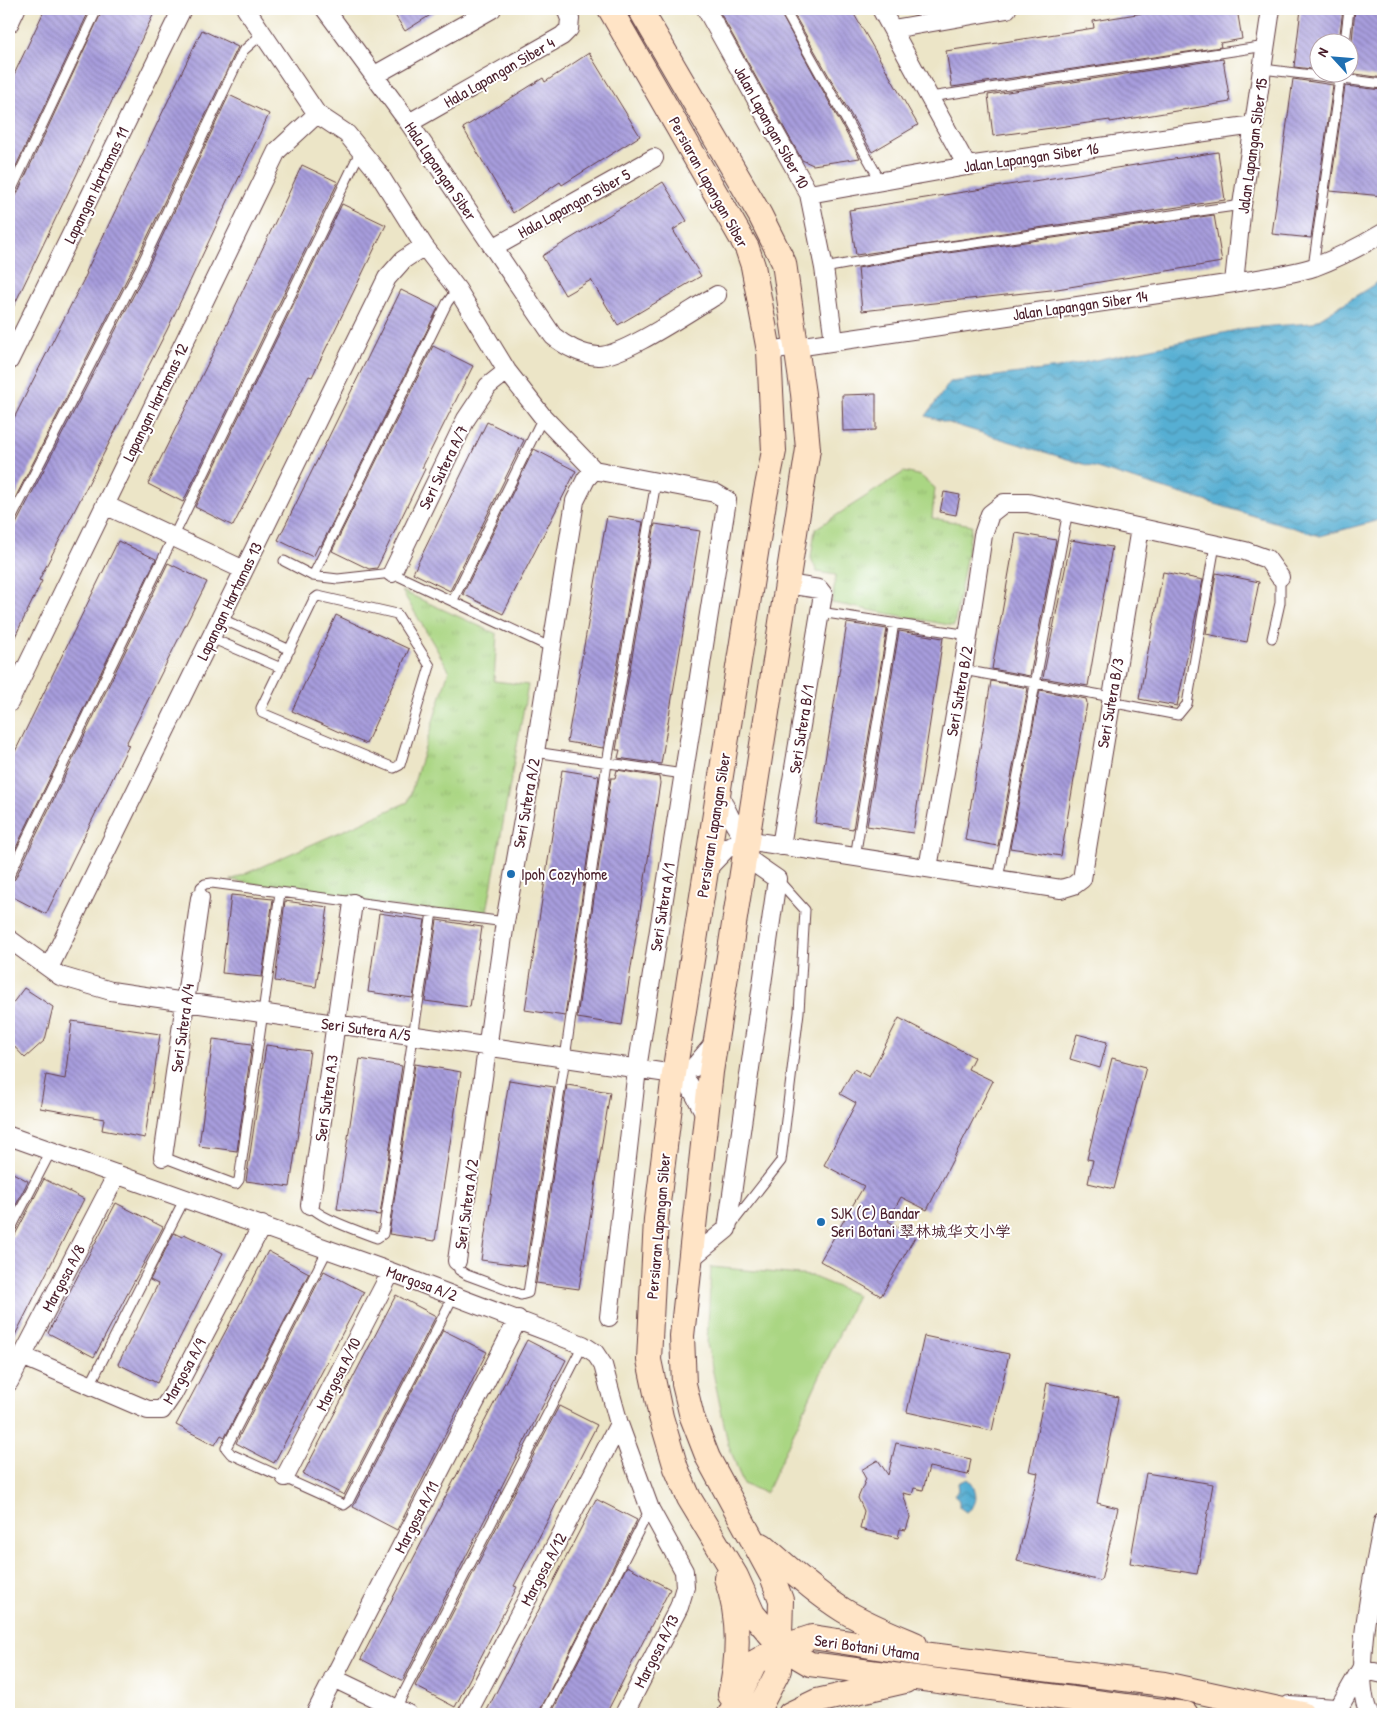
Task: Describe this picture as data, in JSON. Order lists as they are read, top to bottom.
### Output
{
  "streets": {
    "main road": ["Persiaran Lapangan Siber", "Seri Botani Utama"],
    "street": [
      "Hala Lapangan Siber 4",
      "Jalan Lapangan Siber 10",
      "Jalan Lapangan Siber 15",
      "Jalan Lapangan Siber 16",
      "Hala Lapangan Siber",
      "Lapangan Hartamas 11",
      "Hala Lapangan Siber 5",
      "Jalan Lapangan Siber 14",
      "Lapangan Hartamas 12",
      "Seri Sutera A/7",
      "Lapangan Hartamas 13",
      "Seri Sutera B/2",
      "Seri Sutera B/3",
      "Seri Sutera B/1",
      "Seri Sutera A/2",
      "Seri Sutera A/1",
      "Seri Sutera A/4",
      "Seri Sutera A/5",
      "Seri Sutera A.3",
      "Margosa A/8",
      "Margosa A/2",
      "Margosa A/9",
      "Margosa A/10",
      "Margosa A/11",
      "Margosa A/12",
      "Margosa A/13"
    ]
  },
  "crossings": [
    ["Hala Lapangan Siber 4", "Hala Lapangan Siber"],
    ["Jalan Lapangan Siber 10", "Jalan Lapangan Siber 16"],
    ["Jalan Lapangan Siber 10", "Jalan Lapangan Siber 14"],
    ["Jalan Lapangan Siber 15", "Jalan Lapangan Siber 16"],
    ["Jalan Lapangan Siber 15", "Jalan Lapangan Siber 14"],
    ["Hala Lapangan Siber", "Hala Lapangan Siber 5"],
    ["Persiaran Lapangan Siber", "Jalan Lapangan Siber 14"],
    ["Persiaran Lapangan Siber", "Seri Sutera B/1"],
    ["Persiaran Lapangan Siber", "Seri Sutera A/5"],
    ["Persiaran Lapangan Siber", "Seri Botani Utama"],
    ["Lapangan Hartamas 13", "Seri Sutera A/5"],
    ["Seri Sutera A/2", "Seri Sutera A/5"],
    ["Seri Sutera A/1", "Seri Sutera A/5"],
    ["Seri Sutera A/4", "Seri Sutera A/5"],
    ["Seri Sutera A/5", "Seri Sutera A.3"],
    ["Margosa A/8", "Margosa A/2"],
    ["Margosa A/8", "Margosa A/9"],
    ["Margosa A/2", "Margosa A/9"],
    ["Margosa A/2", "Margosa A/10"],
    ["Margosa A/2", "Margosa A/11"],
    ["Margosa A/2", "Margosa A/12"],
    ["Margosa A/2", "Margosa A/13"]
  ],
  "places": ["Ipoh Cozyhome", "SJK (C) Bandar Seri Botani 翠林城华文小学"],
  "north": "top left"
}
